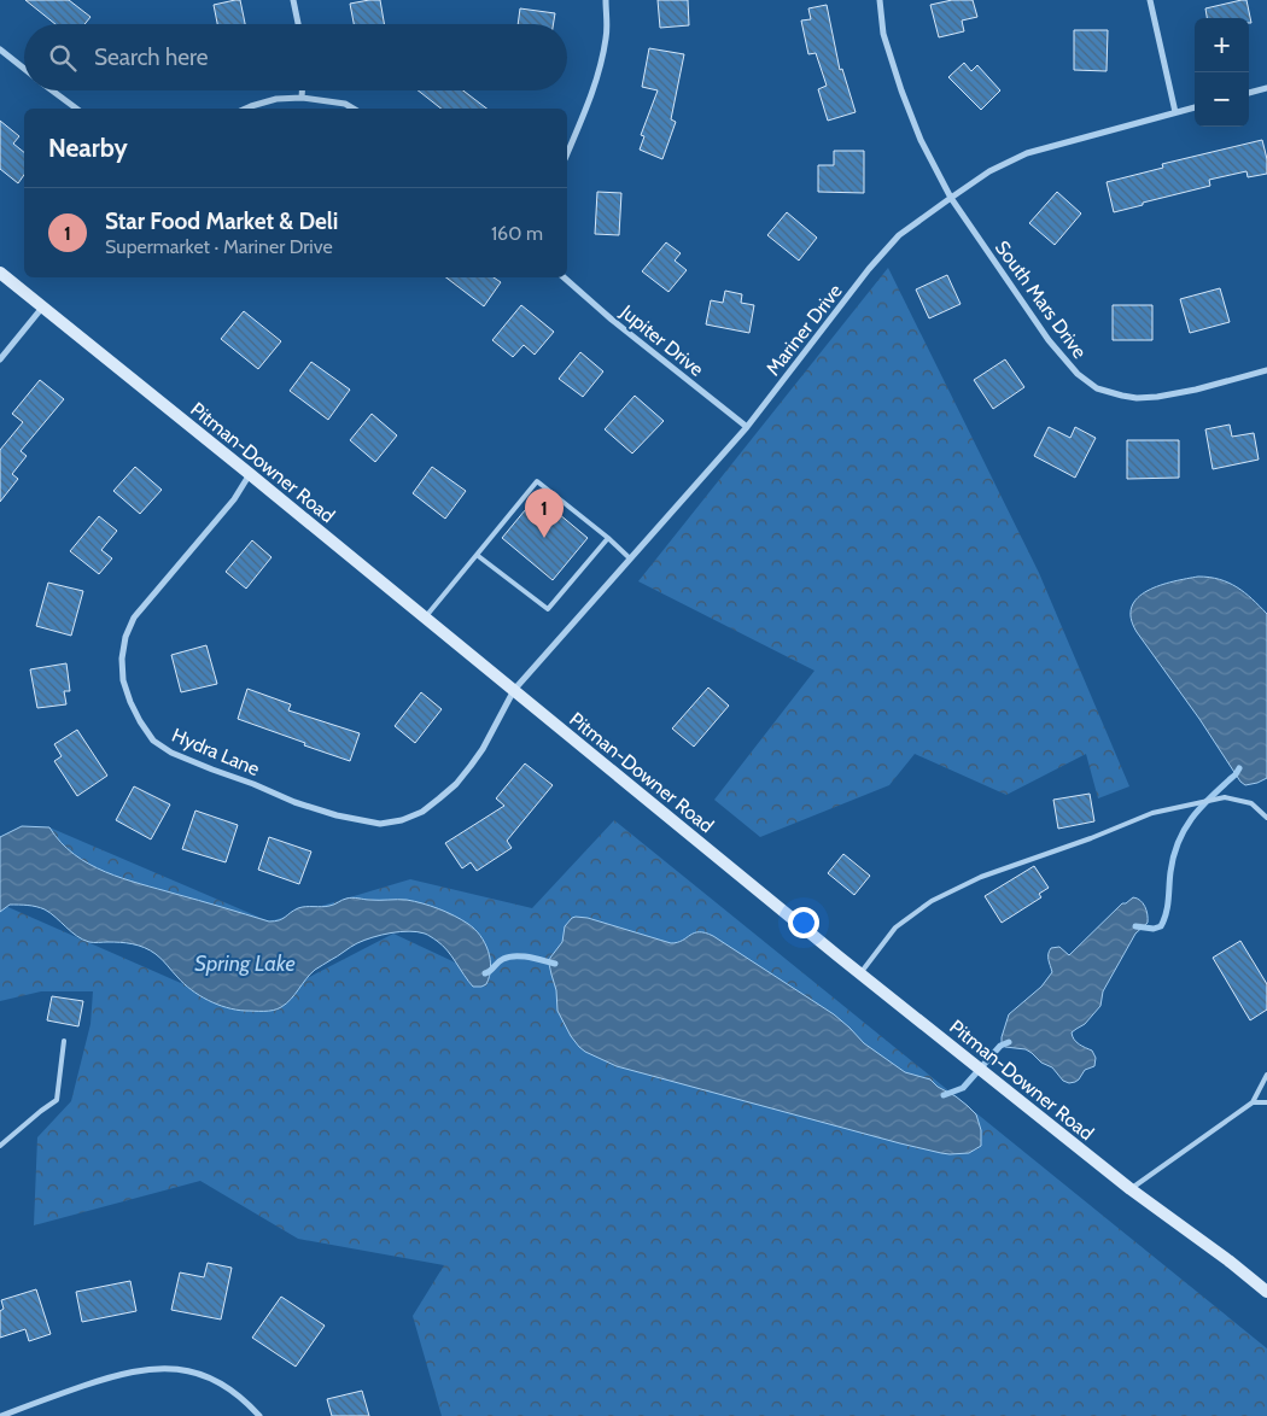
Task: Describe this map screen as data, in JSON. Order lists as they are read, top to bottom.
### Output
{
  "streets": {
    "street": [
      "South Mars Drive",
      "Mariner Drive",
      "Jupiter Drive",
      "Pitman-Downer Road",
      "Hydra Lane"
    ]
  },
  "crossings": [
    ["South Mars Drive", "Mariner Drive"],
    ["Mariner Drive", "Jupiter Drive"],
    ["Mariner Drive", "Pitman-Downer Road"],
    ["Mariner Drive", "Hydra Lane"],
    ["Pitman-Downer Road", "Hydra Lane"]
  ],
  "water": ["Spring Lake"],
  "page": {
    "map_buttons": ["+", "−"],
    "search": "Search here",
    "heading": "Nearby",
    "list": [
      {
        "mark": "1",
        "name": "Star Food Market & Deli",
        "note": "Supermarket · Mariner Drive",
        "value": "160 m"
      }
    ],
    "pins": "1"
  }
}
